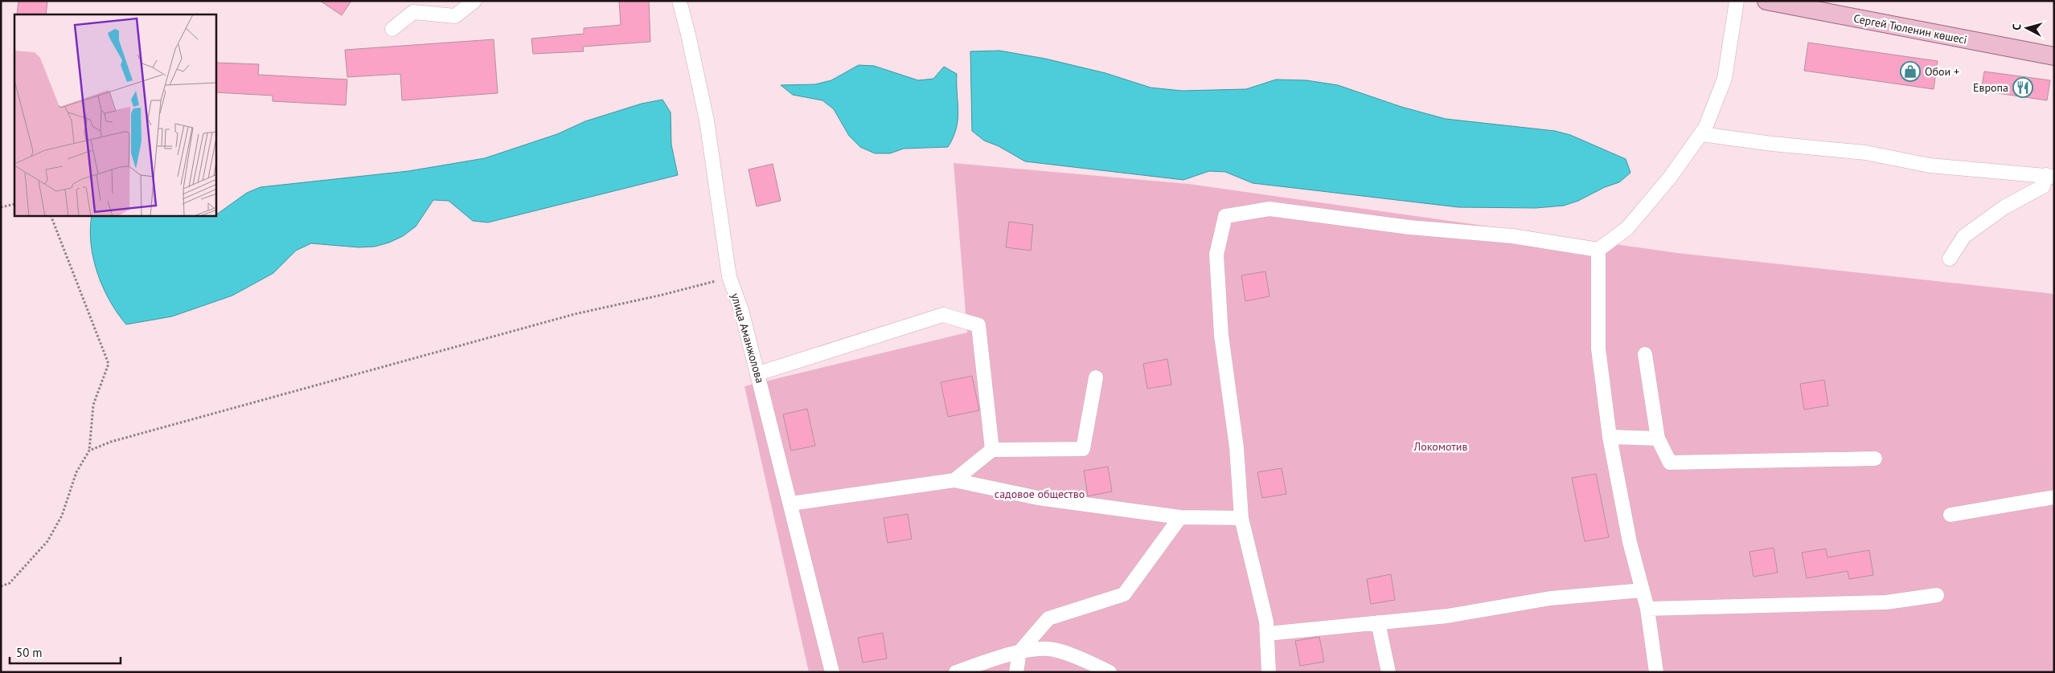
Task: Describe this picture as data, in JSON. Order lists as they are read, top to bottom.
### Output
{
  "streets": {
    "main road": ["Сергей Тюленин көшесі"],
    "street": ["улица Аманжолова"]
  },
  "parks": ["Локомотив", "садовое общество"],
  "places": {
    "shop": ["Обои +"],
    "restaurant": ["Европа"]
  },
  "scale_bar": "50 m",
  "north": "left"
}
